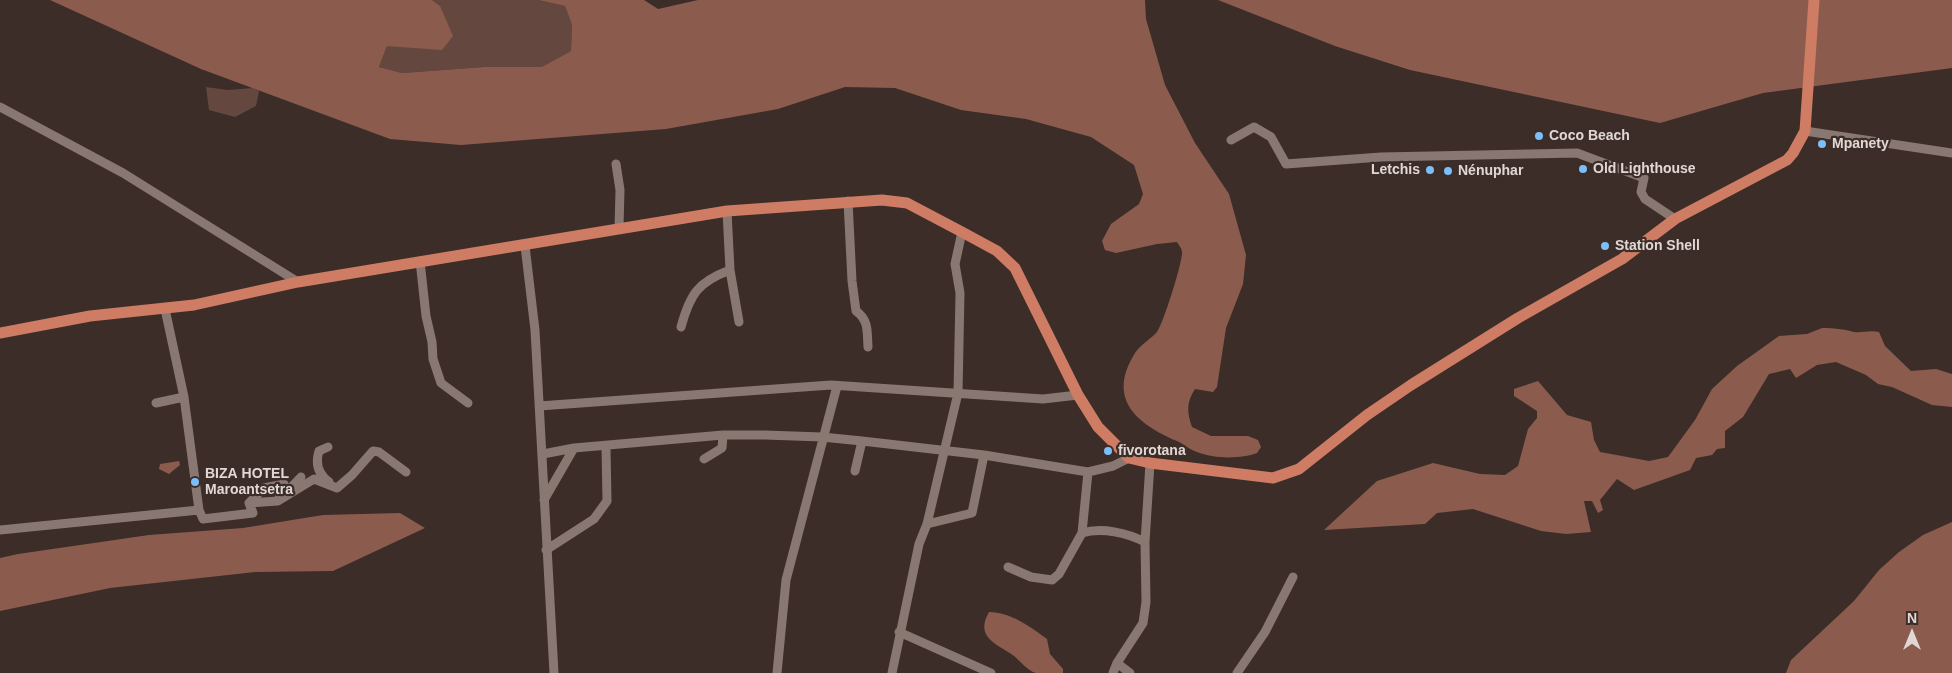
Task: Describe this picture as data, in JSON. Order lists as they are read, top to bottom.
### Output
{
  "places": [
    "Coco Beach",
    "Mpanety",
    "Old Lighthouse",
    "Letchis",
    "Nénuphar",
    "Station Shell",
    "fivorotana",
    "BIZA HOTEL Maroantsetra"
  ],
  "north": "top"
}
